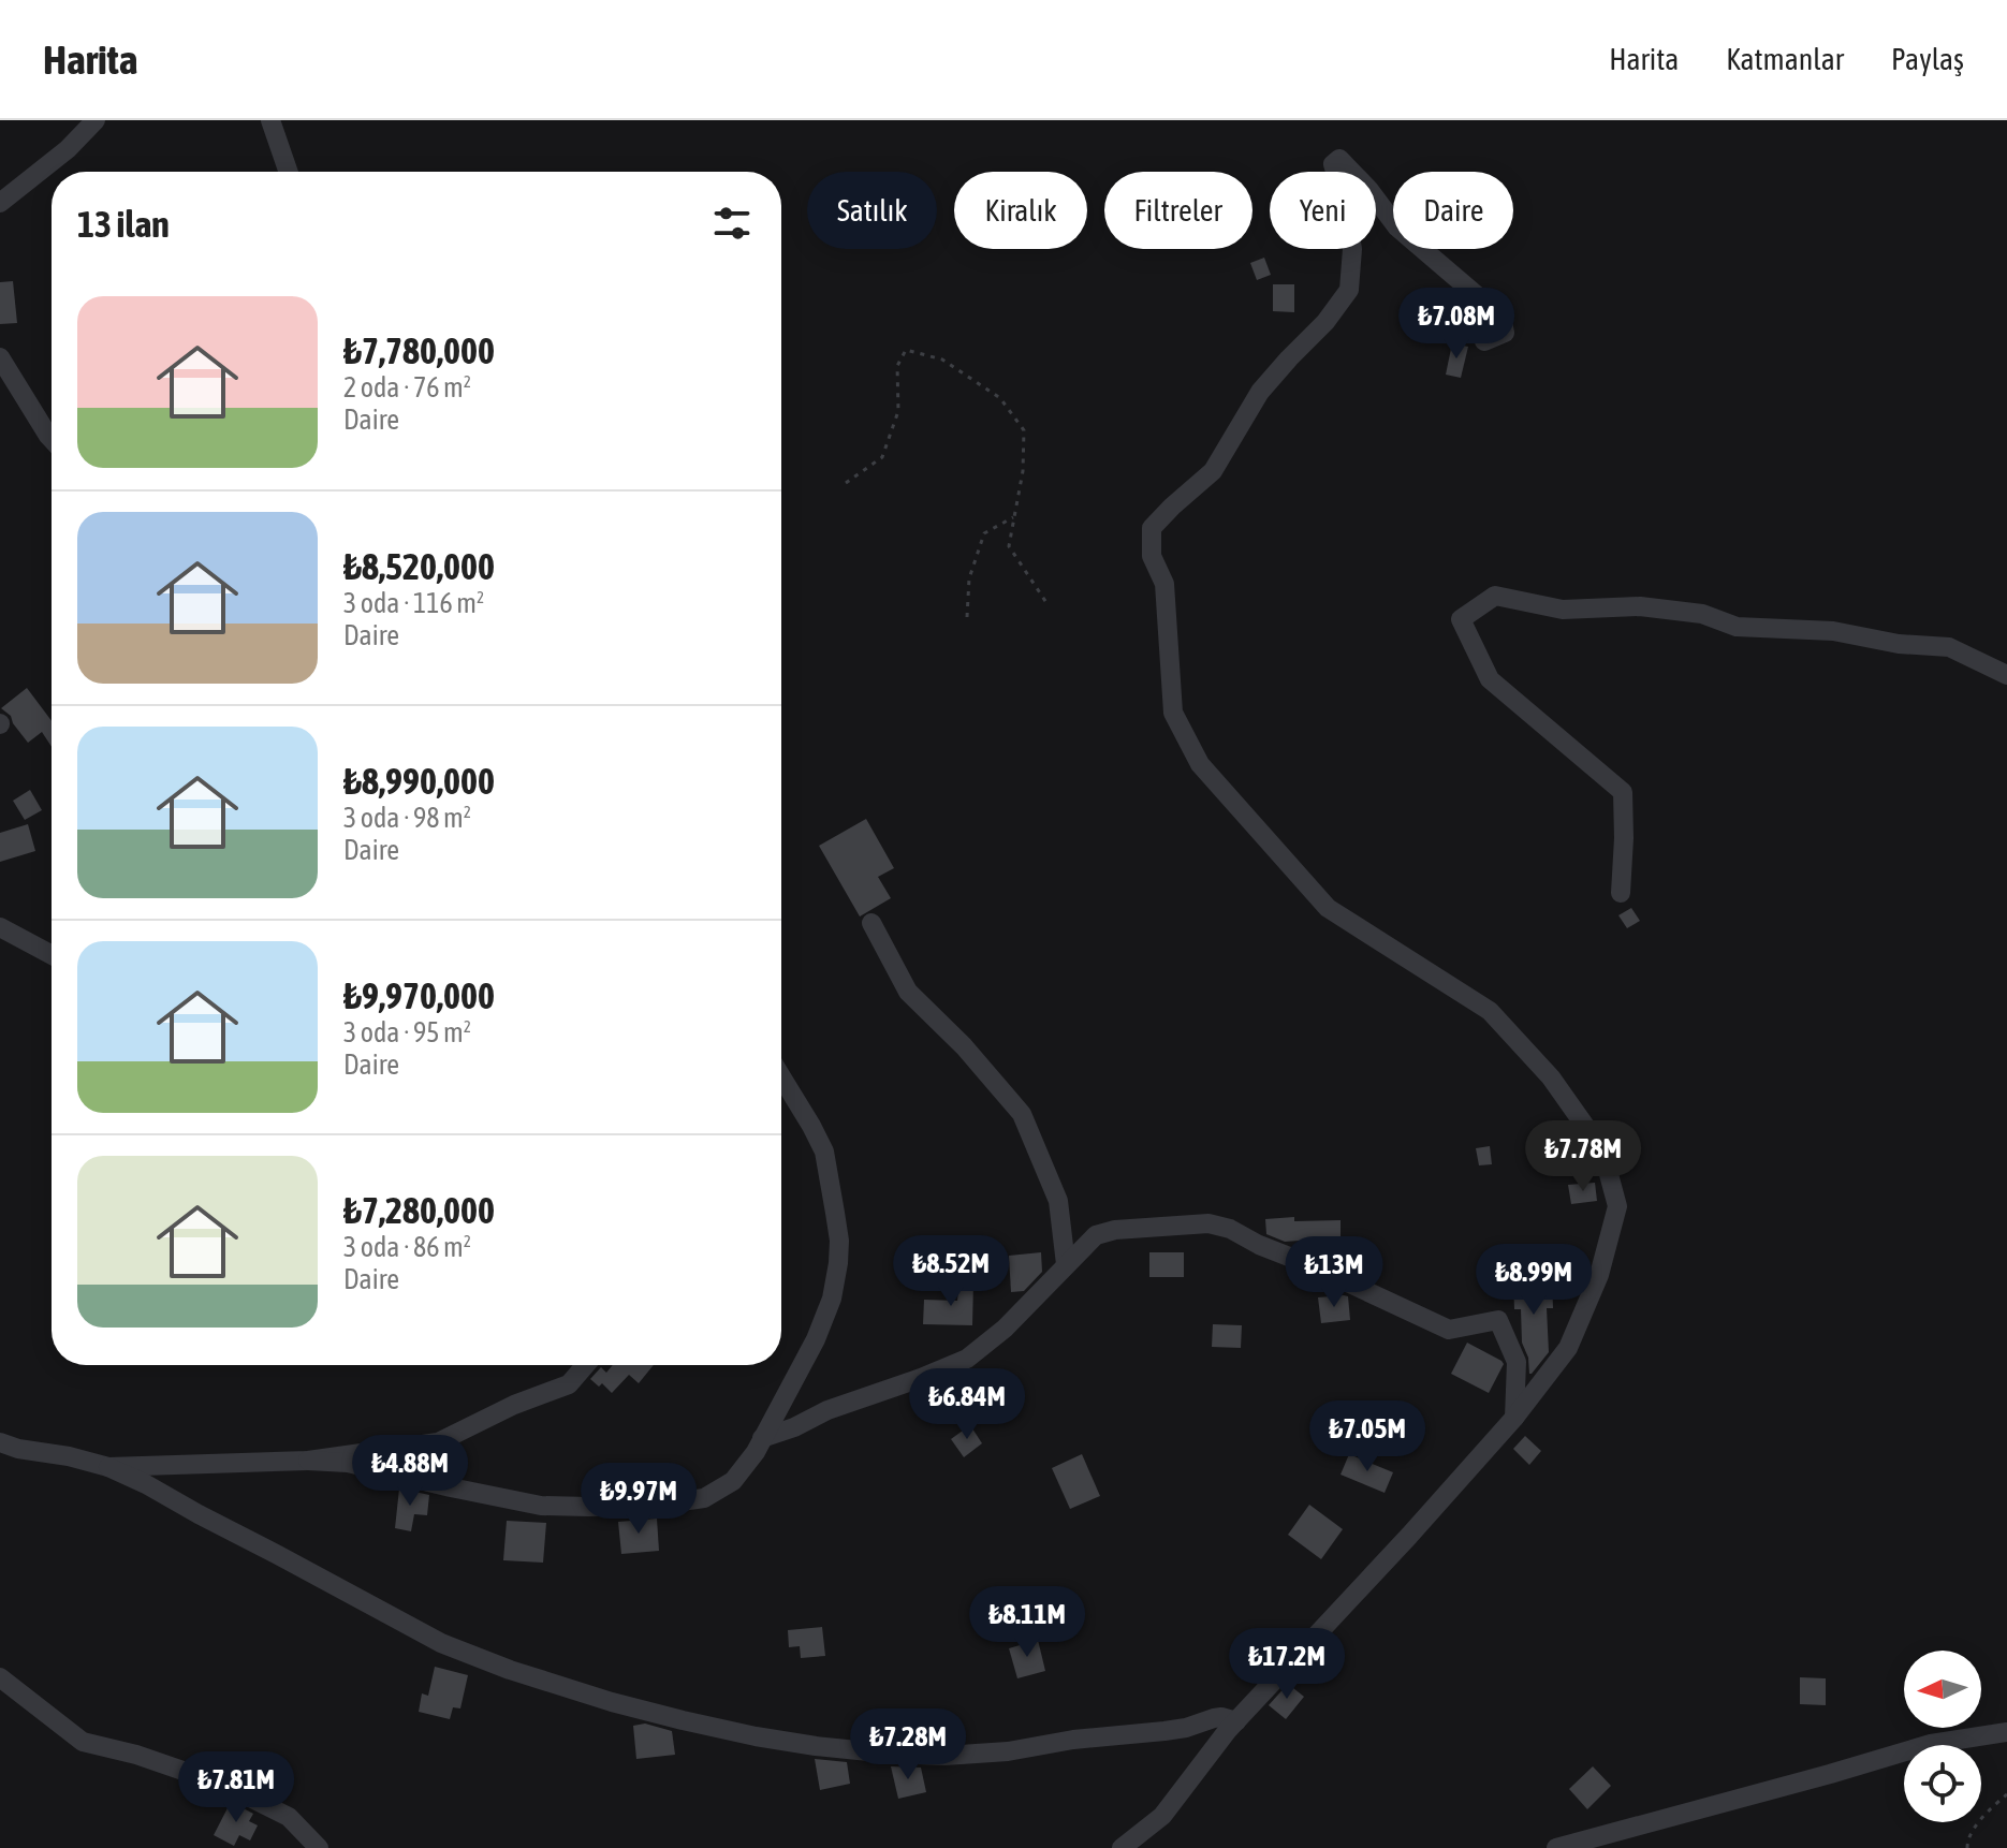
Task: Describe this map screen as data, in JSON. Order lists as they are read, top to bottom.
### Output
{
  "north": "left",
  "page": {
    "header": "Harita",
    "nav": ["Harita", "Katmanlar", "Paylaş"],
    "chip": [
      "Satılık",
      "Kiralık",
      "Filtreler",
      "Yeni",
      "Daire"
    ],
    "heading": "13 ilan",
    "list": [
      {
        "name": "₺7,780,000",
        "note": "2 oda · 76 m² · Daire"
      },
      {
        "name": "₺8,520,000",
        "note": "3 oda · 116 m² · Daire"
      },
      {
        "name": "₺8,990,000",
        "note": "3 oda · 98 m² · Daire"
      },
      {
        "name": "₺9,970,000",
        "note": "3 oda · 95 m² · Daire"
      },
      {
        "name": "₺7,280,000",
        "note": "3 oda · 86 m² · Daire"
      }
    ],
    "price": [
      "₺7.08M",
      "₺7.78M",
      "₺8.52M",
      "₺13M",
      "₺8.99M",
      "₺6.84M",
      "₺7.05M",
      "₺4.88M",
      "₺9.97M",
      "₺8.11M",
      "₺17.2M",
      "₺7.28M",
      "₺7.81M"
    ]
  }
}
